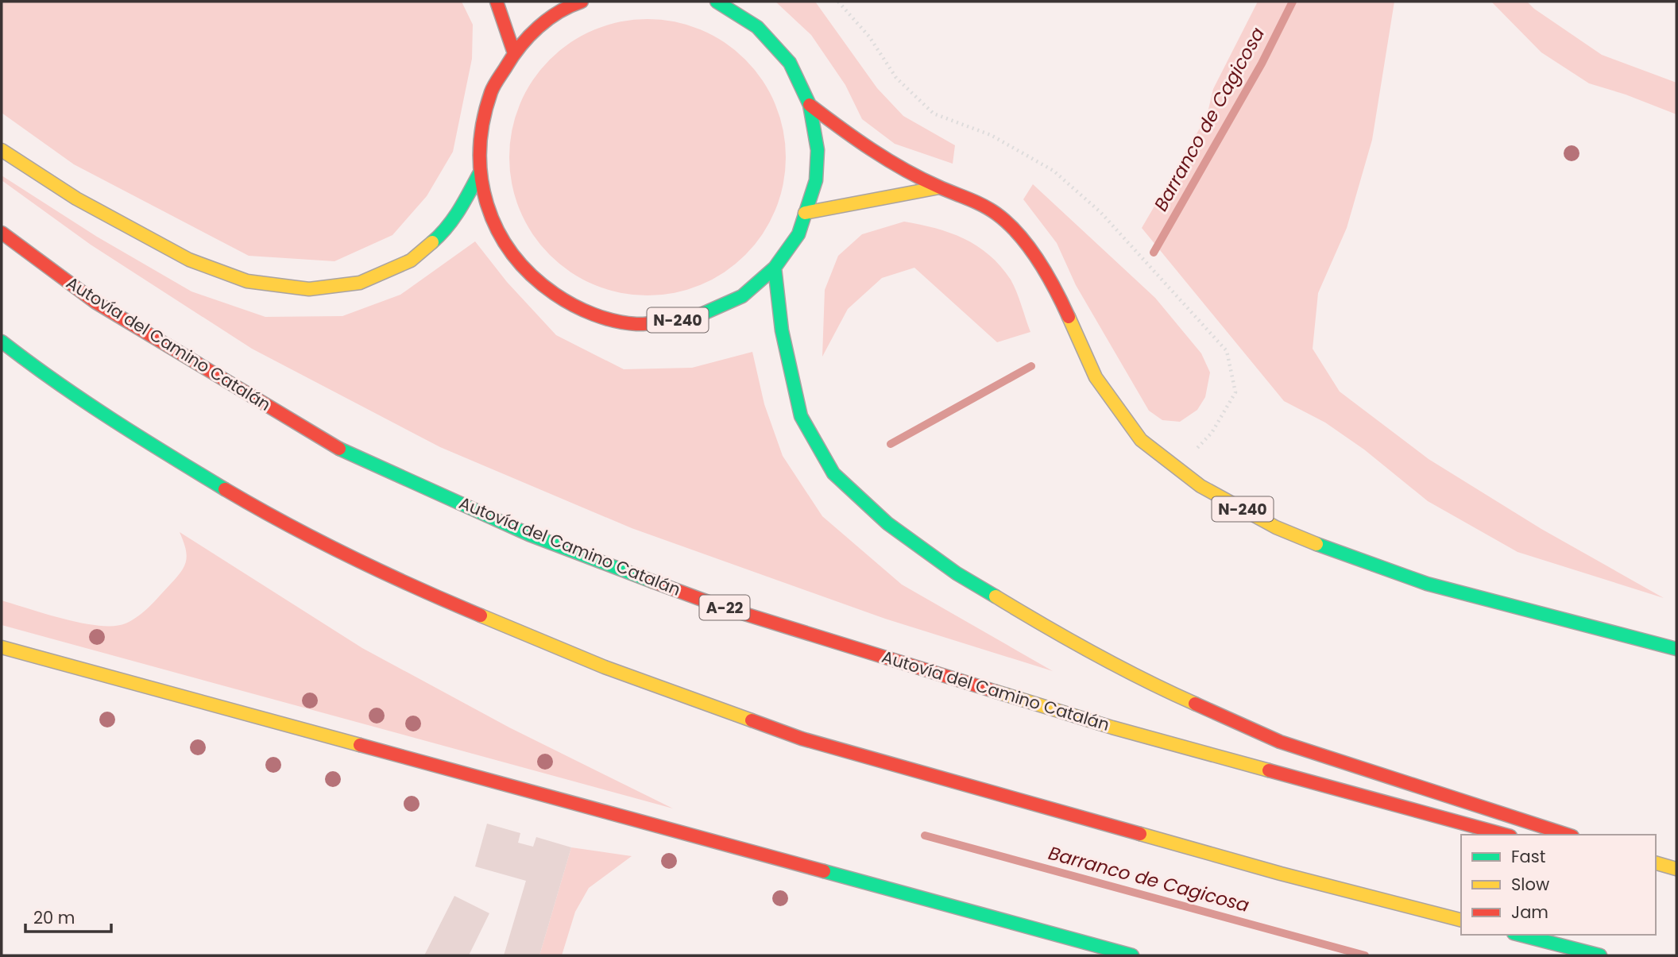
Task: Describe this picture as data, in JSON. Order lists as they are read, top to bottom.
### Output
{
  "streets": {
    "main road": ["N-240", "Autovía del Camino Catalán", "A-22"]
  },
  "water": ["Barranco de Cagicosa"],
  "legend": ["Fast", "Slow", "Jam"],
  "scale_bar": "20 m"
}
